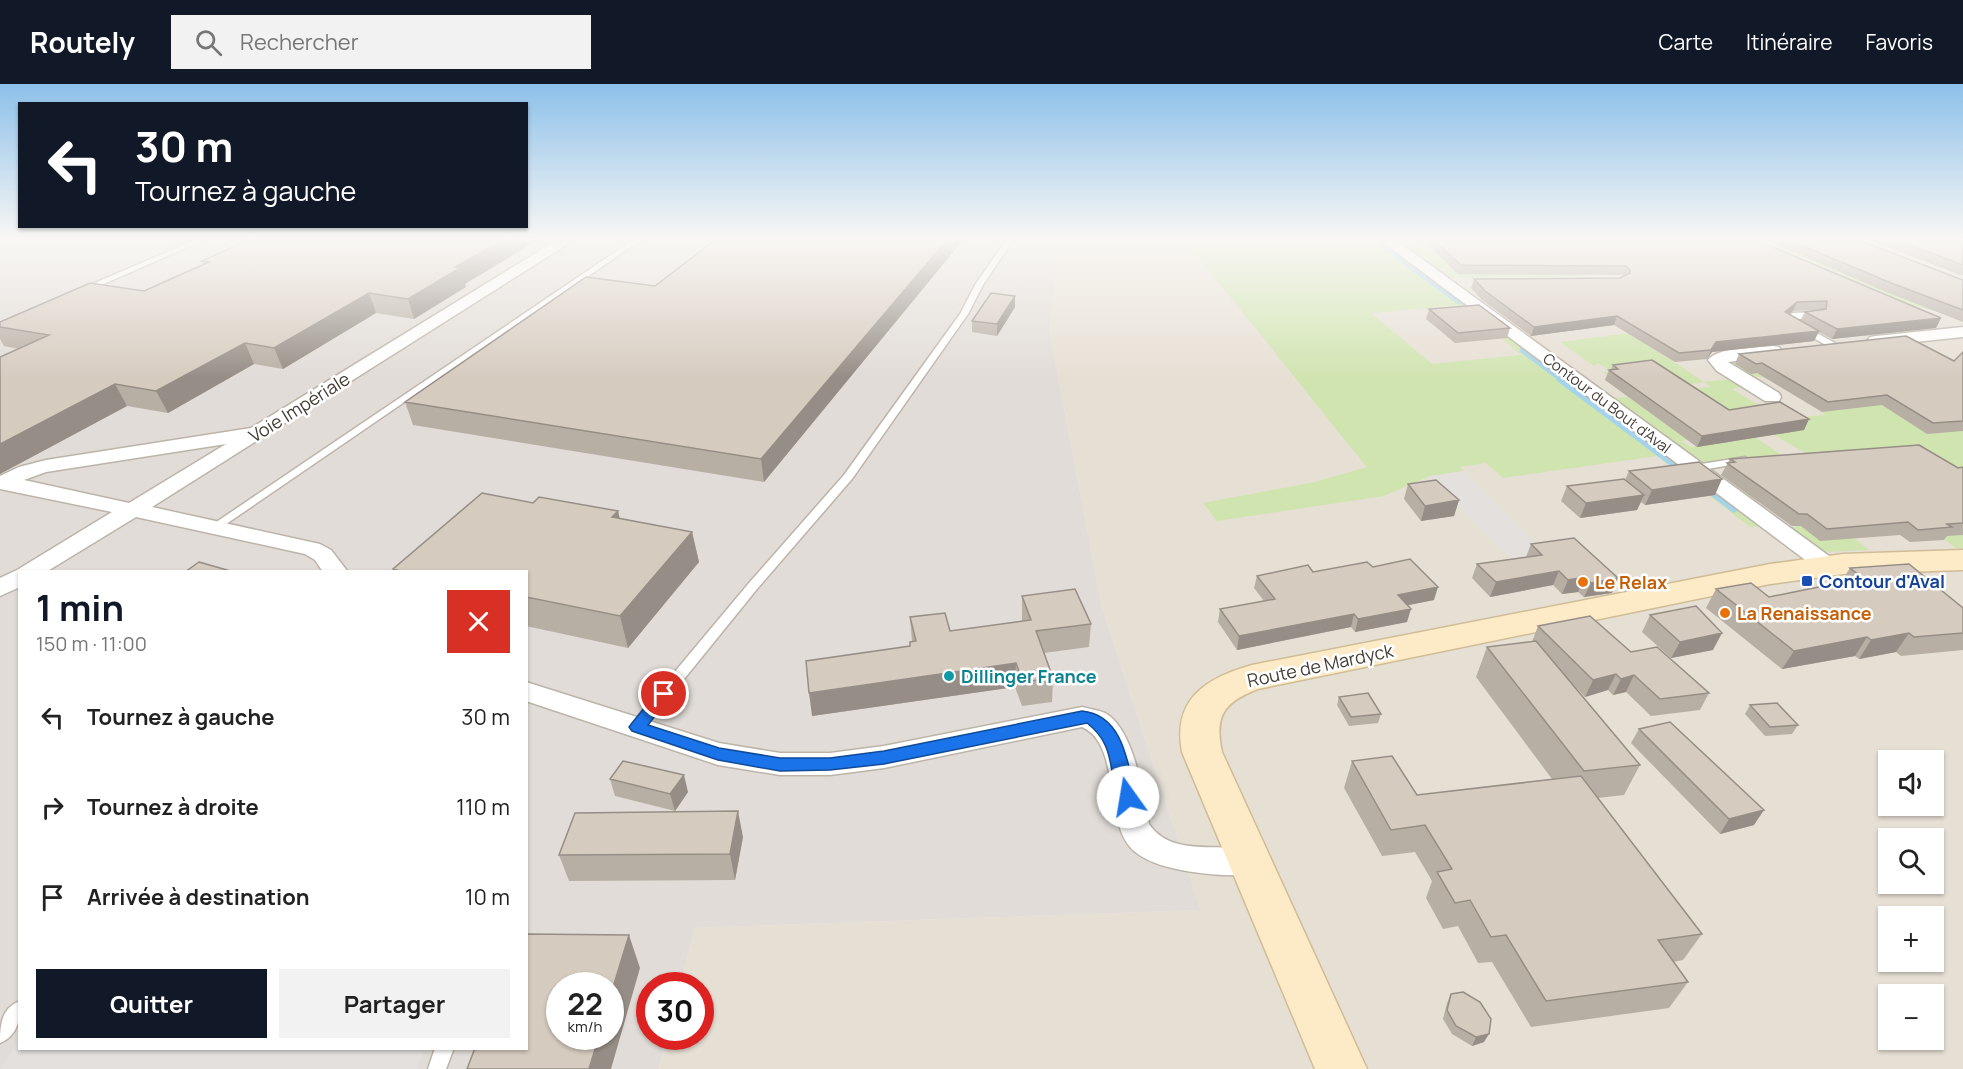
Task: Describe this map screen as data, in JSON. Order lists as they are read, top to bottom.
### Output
{
  "streets": {
    "main road": ["Route de Mardyck"],
    "street": ["Contour du Bout d'Aval", "Voie Impériale"]
  },
  "crossings": [
    ["Contour du Bout d'Aval", "Route de Mardyck"]
  ],
  "places": {
    "transit": ["Contour d'Aval"],
    "other": ["Le Relax", "La Renaissance", "Dillinger France"]
  },
  "page": {
    "header": "Routely",
    "search": "Rechercher",
    "nav": ["Carte", "Itinéraire", "Favoris"],
    "turn": ["30 m", "Tournez à gauche"],
    "heading": ["1 min", "150 m · 11:00"],
    "list": [
      {
        "name": "Tournez à gauche",
        "value": "30 m"
      },
      {
        "name": "Tournez à droite",
        "value": "110 m"
      },
      {
        "name": "Arrivée à destination",
        "value": "10 m"
      }
    ],
    "map_buttons": ["+", "−"],
    "buttons": ["Quitter", "Partager"],
    "speed": "22 km/h",
    "limit": "30"
  }
}
